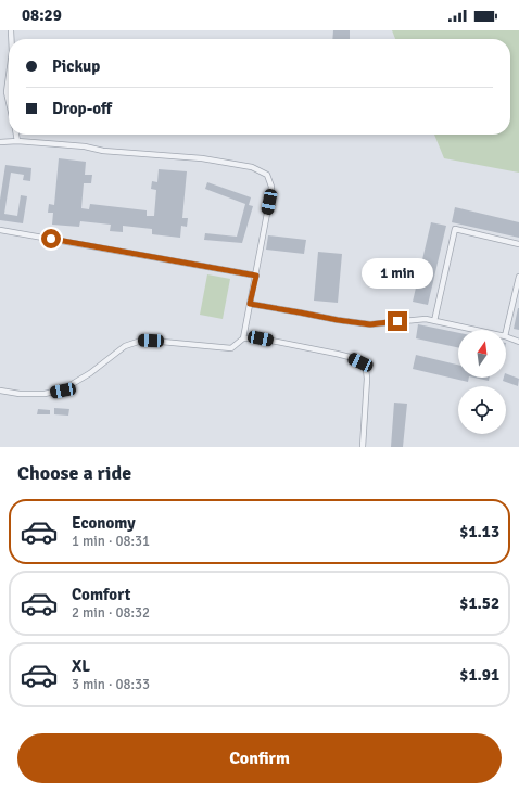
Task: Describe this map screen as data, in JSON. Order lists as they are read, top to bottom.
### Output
{
  "north": "top",
  "page": {
    "status": "08:29",
    "banner": ["Pickup", "Drop-off"],
    "bubble": "1 min",
    "heading": "Choose a ride",
    "list": [
      {
        "name": "Economy",
        "note": "1 min · 08:31",
        "value": "$1.13"
      },
      {
        "name": "Comfort",
        "note": "2 min · 08:32",
        "value": "$1.52"
      },
      {
        "name": "XL",
        "note": "3 min · 08:33",
        "value": "$1.91"
      }
    ],
    "buttons": "Confirm"
  }
}
